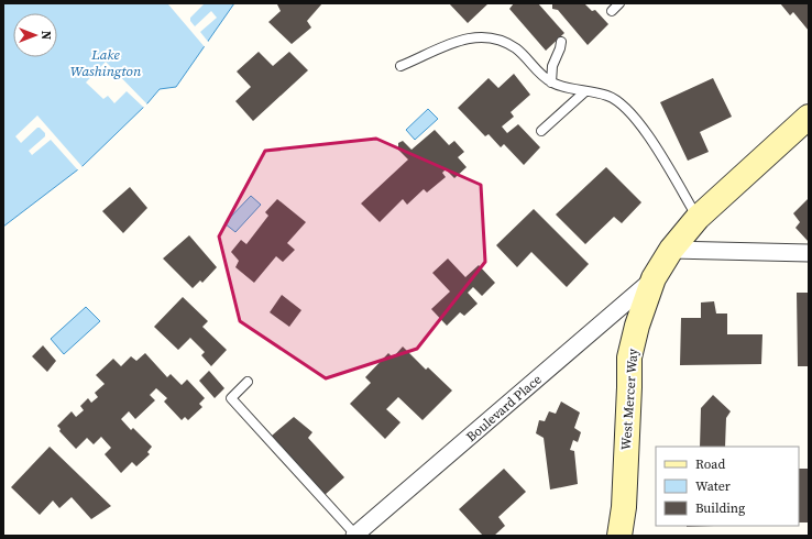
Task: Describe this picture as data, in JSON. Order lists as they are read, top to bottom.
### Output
{
  "streets": {
    "street": ["West Mercer Way", "Boulevard Place"]
  },
  "crossings": [
    ["West Mercer Way", "Boulevard Place"]
  ],
  "water": ["Lake Washington"],
  "legend": ["Road", "Water", "Building"],
  "north": "right"
}
